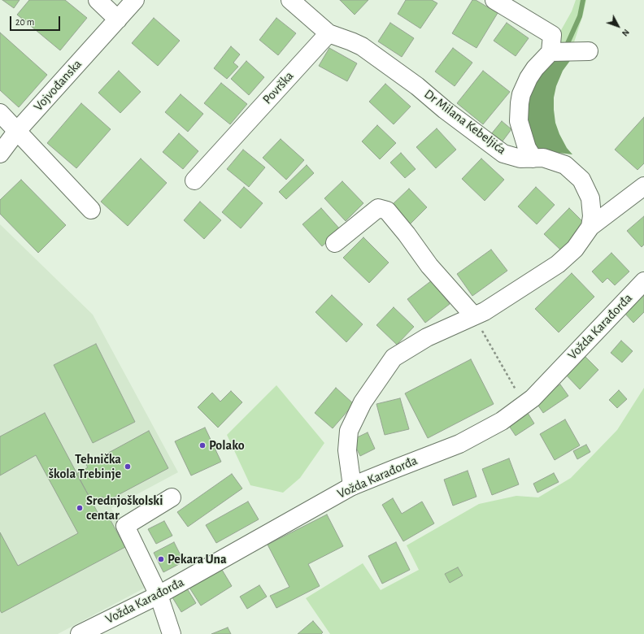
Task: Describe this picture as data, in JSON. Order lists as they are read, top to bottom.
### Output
{
  "streets": {
    "street": [
      "Vojvođanska",
      "Površka",
      "Dr Milana Kebeljića",
      "Vožda Karađorđa"
    ]
  },
  "crossings": [
    ["Površka", "Dr Milana Kebeljića"]
  ],
  "places": [
    "Polako",
    "Tehnička škola Trebinje",
    "Srednjoškolski centar",
    "Pekara Una"
  ],
  "scale_bar": "20 m",
  "north": "bottom right"
}
